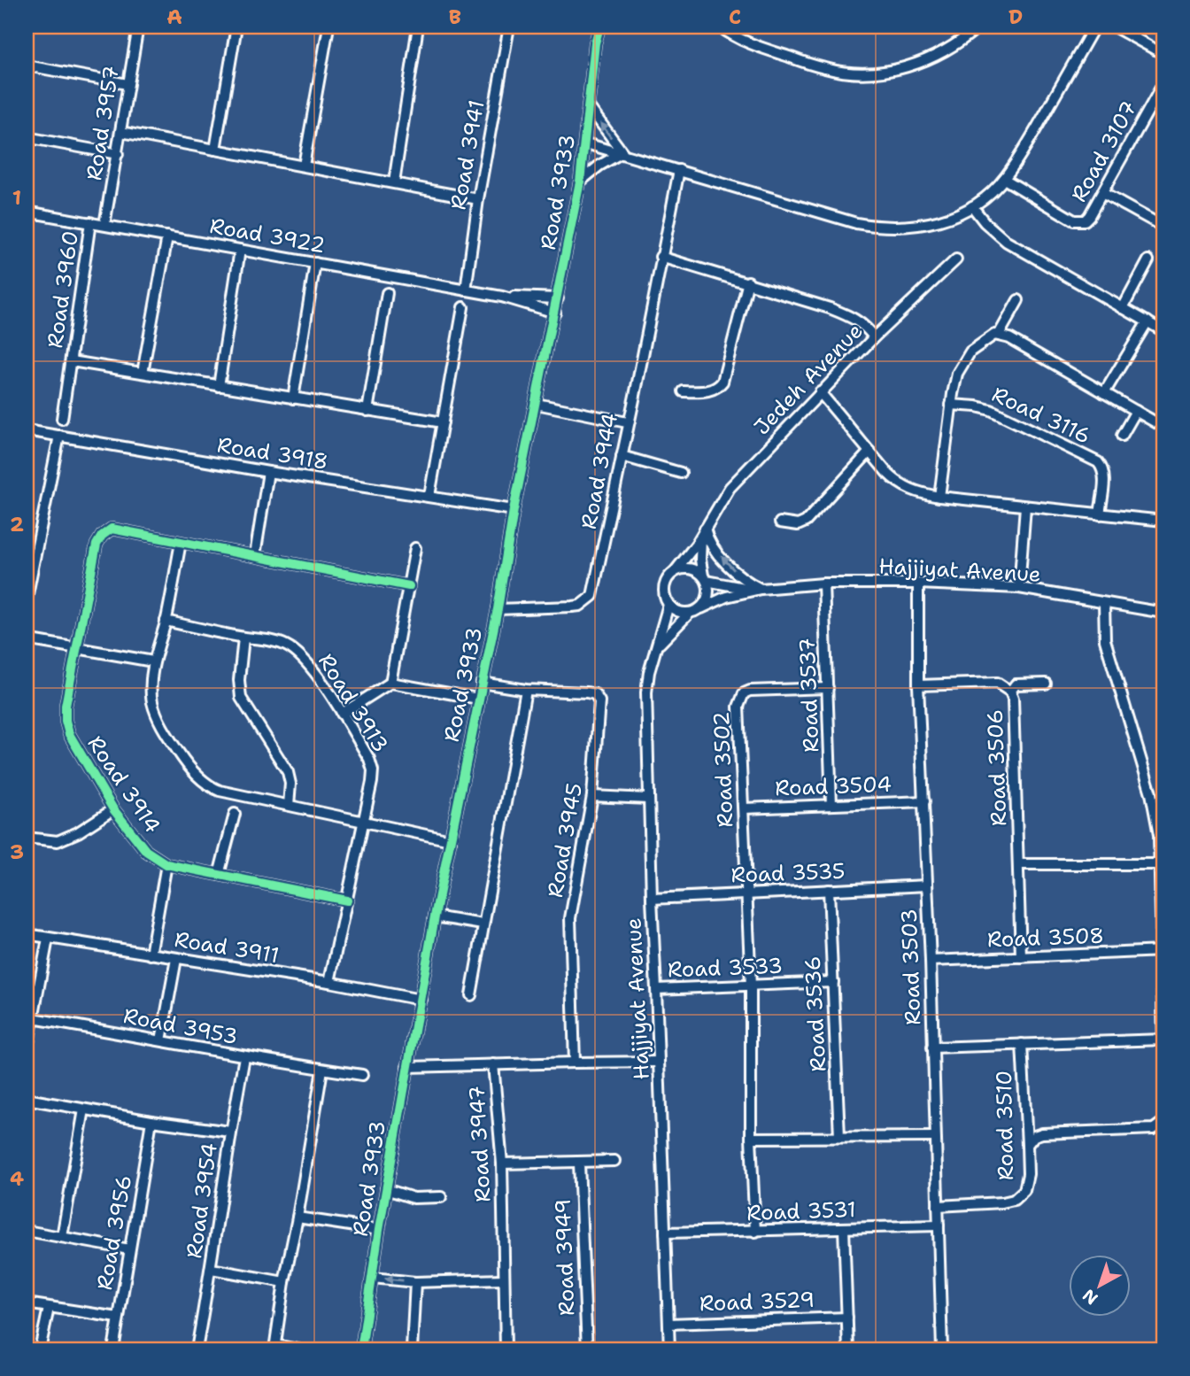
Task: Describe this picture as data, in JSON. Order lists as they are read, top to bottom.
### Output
{
  "streets": {
    "street": [
      "Road 3957",
      "Road 3107",
      "Road 3941",
      "Road 3933",
      "Road 3922",
      "Road 3960",
      "Jedeh Avenue",
      "Road 3116",
      "Road 3918",
      "Road 3944",
      "Hajjiyat Avenue",
      "Road 3537",
      "Road 3913",
      "Road 3506",
      "Road 3502",
      "Road 3914",
      "Road 3504",
      "Road 3945",
      "Road 3535",
      "Road 3508",
      "Road 3911",
      "Road 3503",
      "Road 3533",
      "Road 3536",
      "Road 3953",
      "Road 3510",
      "Road 3947",
      "Road 3954",
      "Road 3531",
      "Road 3956",
      "Road 3949",
      "Road 3529"
    ]
  },
  "crossings": [
    ["Road 3957", "Road 3922"],
    ["Road 3107", "Road 3933"],
    ["Road 3941", "Road 3922"],
    ["Road 3933", "Road 3922"],
    ["Road 3933", "Road 3918"],
    ["Road 3933", "Road 3944"],
    ["Road 3933", "Road 3945"],
    ["Road 3933", "Road 3911"],
    ["Road 3922", "Road 3960"],
    ["Jedeh Avenue", "Hajjiyat Avenue"],
    ["Hajjiyat Avenue", "Road 3537"],
    ["Hajjiyat Avenue", "Road 3535"],
    ["Hajjiyat Avenue", "Road 3503"],
    ["Hajjiyat Avenue", "Road 3533"],
    ["Hajjiyat Avenue", "Road 3947"],
    ["Hajjiyat Avenue", "Road 3531"],
    ["Hajjiyat Avenue", "Road 3529"],
    ["Road 3537", "Road 3502"],
    ["Road 3537", "Road 3504"],
    ["Road 3913", "Road 3914"],
    ["Road 3913", "Road 3911"],
    ["Road 3506", "Road 3508"],
    ["Road 3506", "Road 3503"],
    ["Road 3502", "Road 3504"],
    ["Road 3502", "Road 3535"],
    ["Road 3504", "Road 3503"],
    ["Road 3945", "Road 3947"],
    ["Road 3535", "Road 3503"],
    ["Road 3535", "Road 3536"],
    ["Road 3508", "Road 3503"],
    ["Road 3503", "Road 3510"],
    ["Road 3503", "Road 3531"],
    ["Road 3533", "Road 3536"],
    ["Road 3953", "Road 3954"]
  ],
  "north": "bottom left",
  "grid": {
    "columns": [
      "A",
      "B",
      "C",
      "D"
    ],
    "rows": [
      "1",
      "2",
      "3",
      "4"
    ]
  }
}
